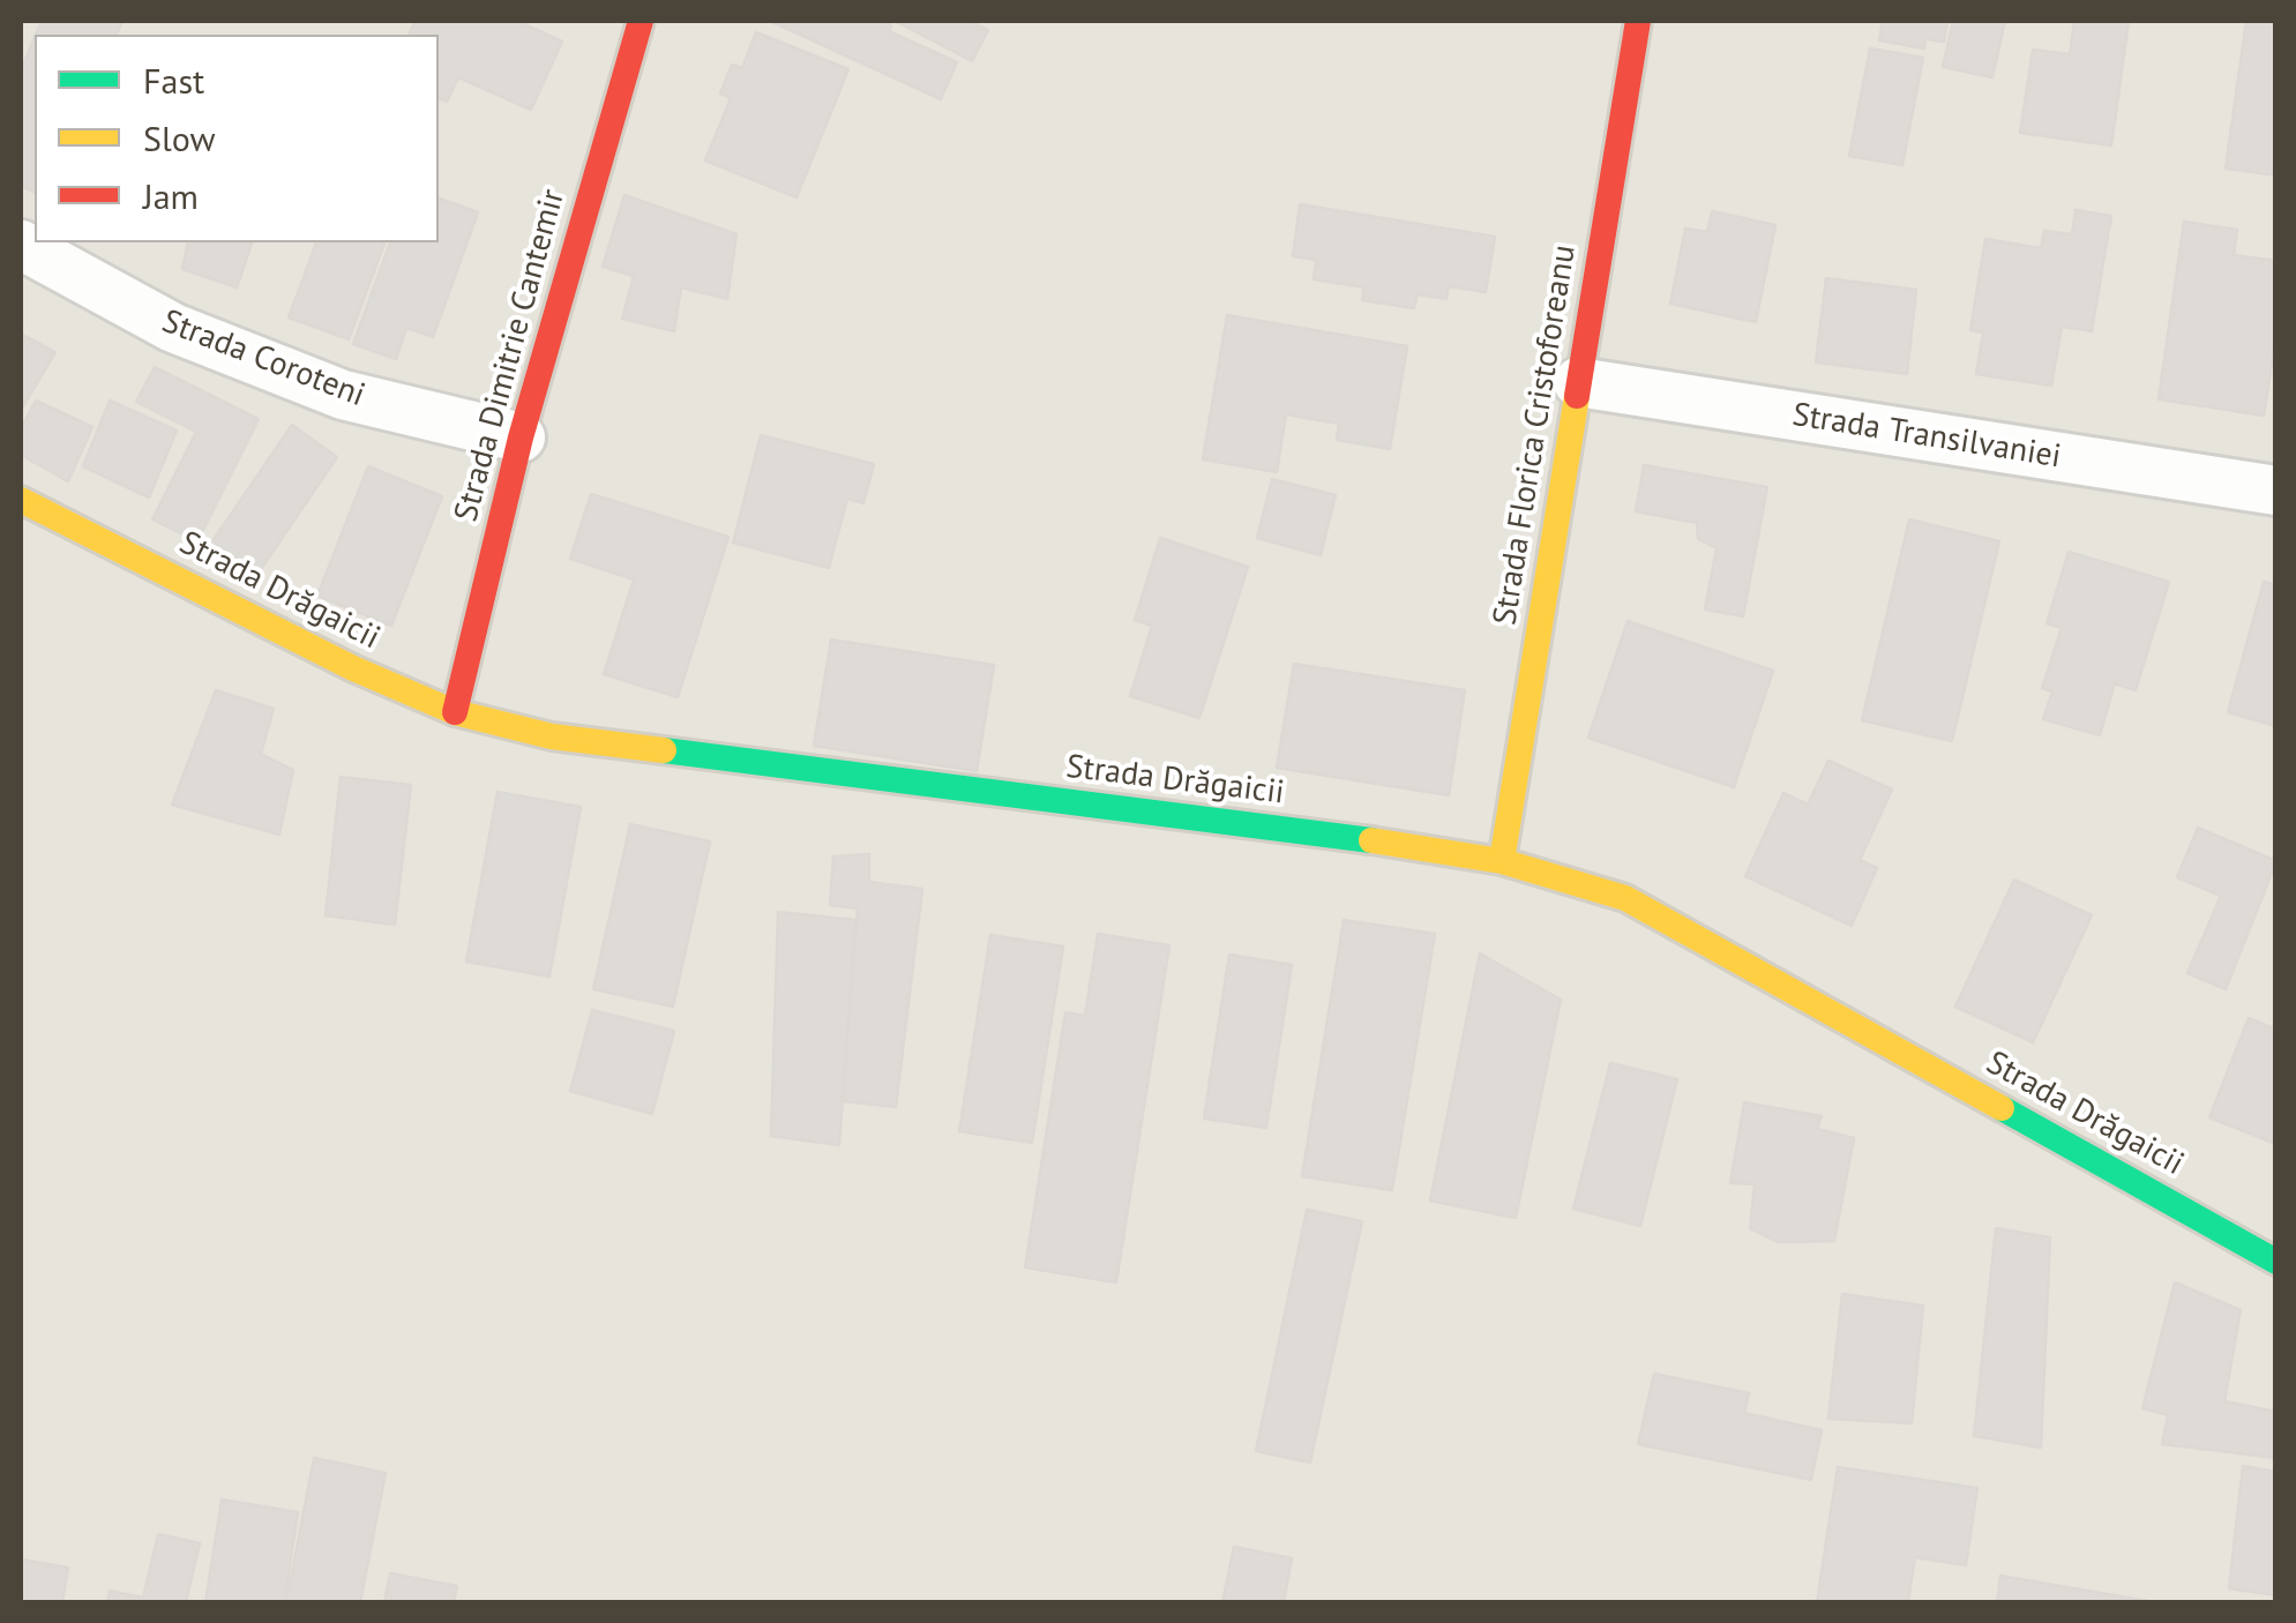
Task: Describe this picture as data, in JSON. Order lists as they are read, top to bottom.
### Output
{
  "streets": {
    "street": [
      "Strada Dimitrie Cantemir",
      "Strada Coroteni",
      "Strada Florica Cristoforeanu",
      "Strada Transilvaniei",
      "Strada Drăgaicii"
    ]
  },
  "crossings": [
    ["Strada Dimitrie Cantemir", "Strada Coroteni"],
    ["Strada Dimitrie Cantemir", "Strada Drăgaicii"],
    ["Strada Florica Cristoforeanu", "Strada Transilvaniei"],
    ["Strada Florica Cristoforeanu", "Strada Drăgaicii"]
  ],
  "legend": ["Fast", "Slow", "Jam"]
}
